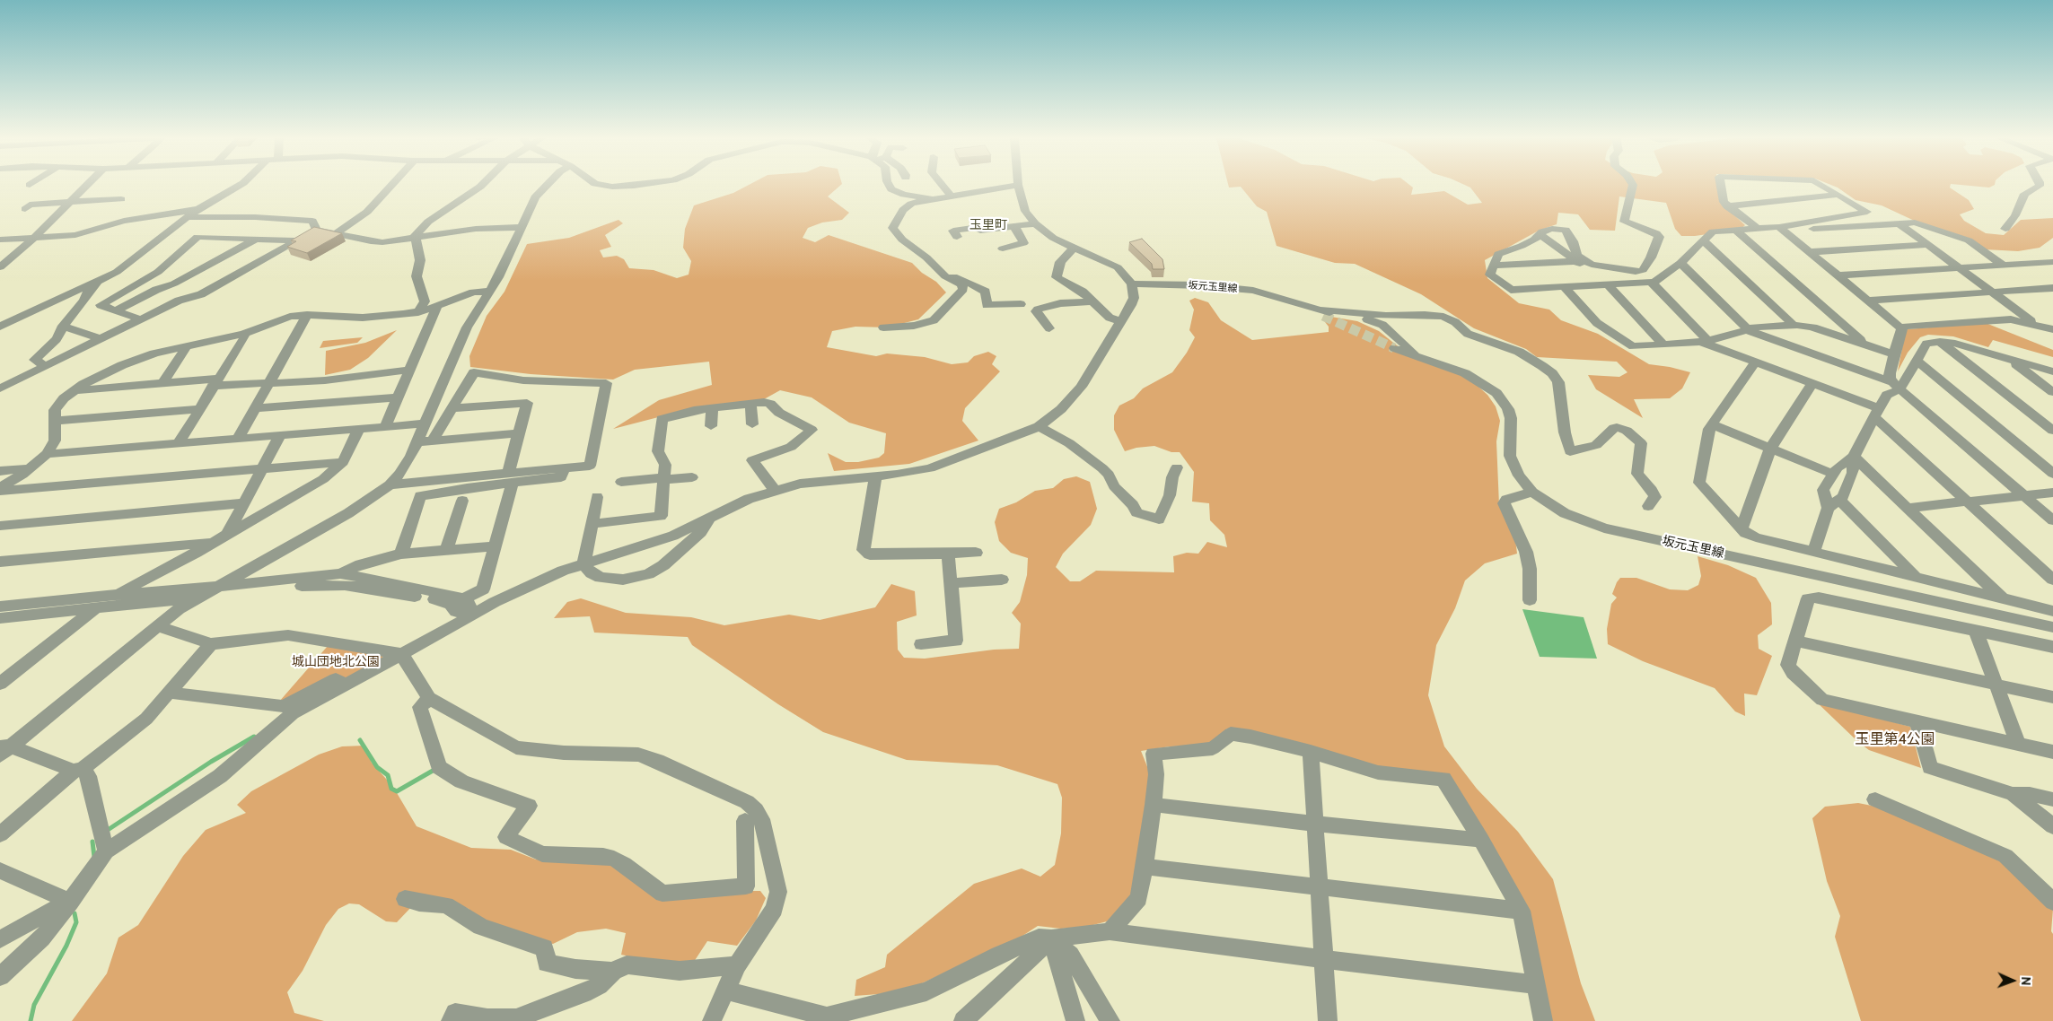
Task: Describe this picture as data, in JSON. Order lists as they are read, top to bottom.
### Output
{
  "streets": {
    "street": ["坂元玉里線"]
  },
  "districts": ["玉里町"],
  "parks": ["城山団地北公園", "玉里第4公園"],
  "north": "right"
}
